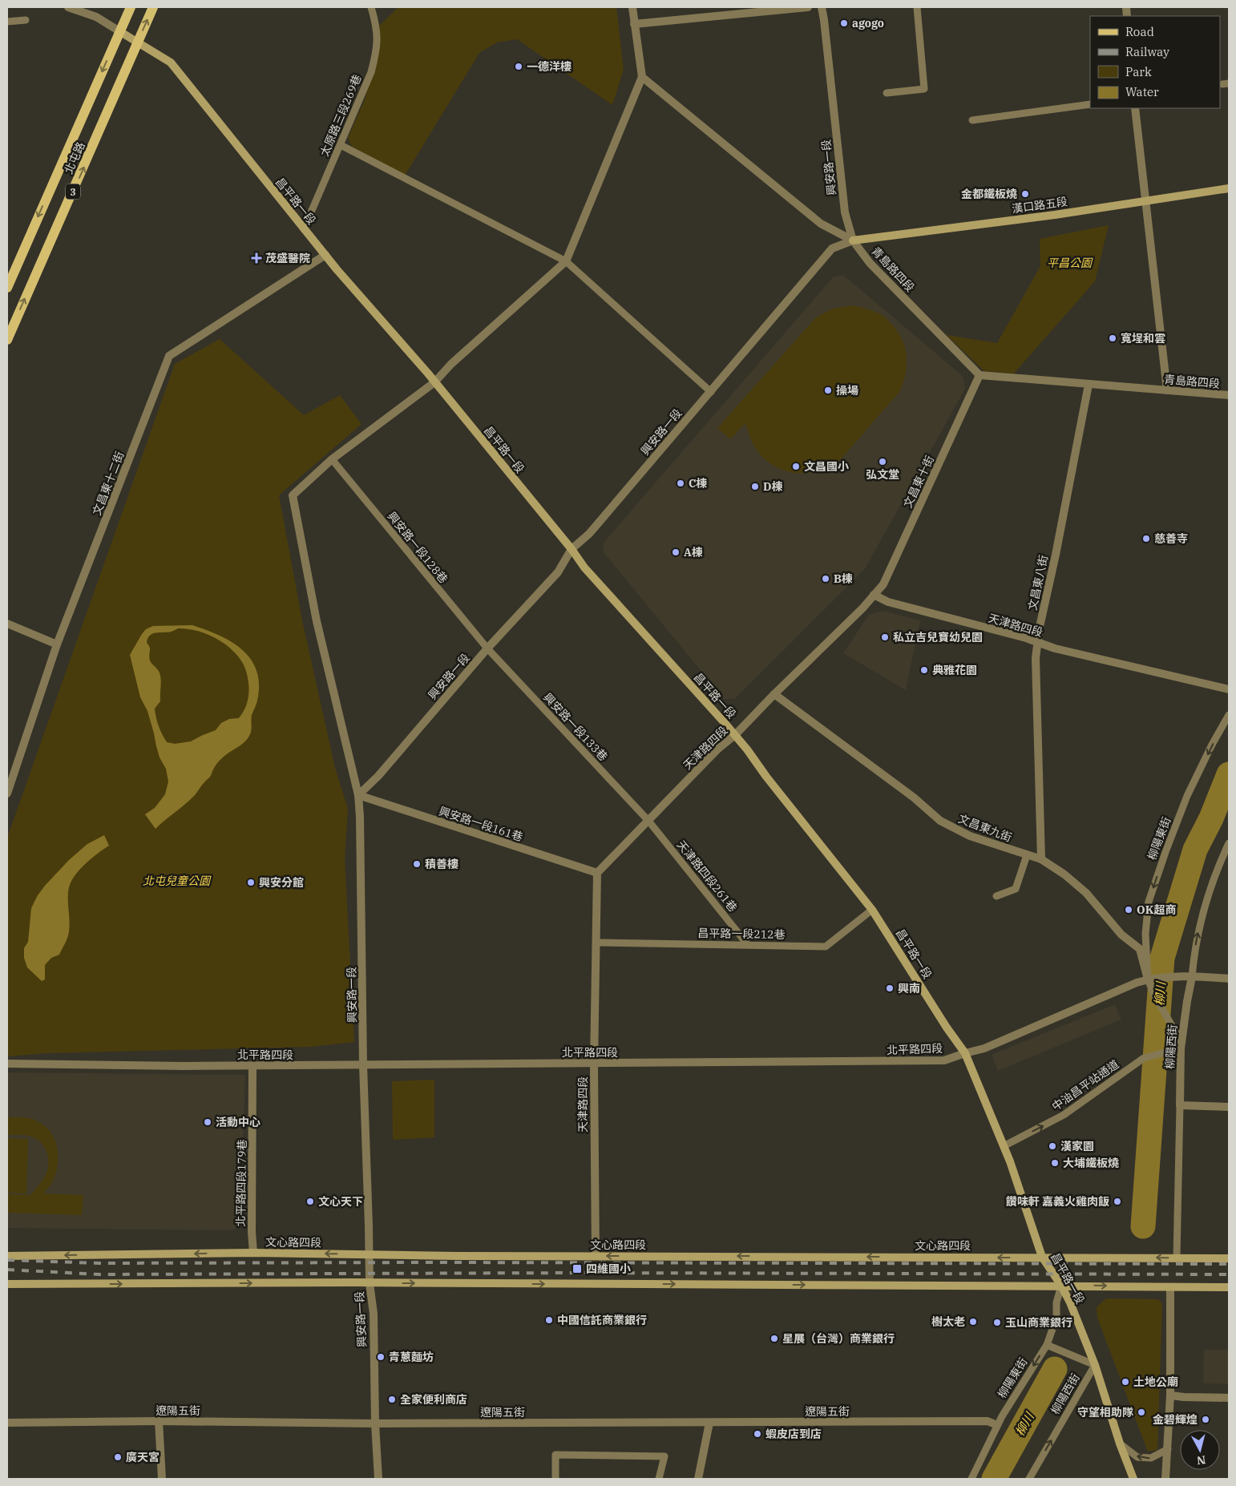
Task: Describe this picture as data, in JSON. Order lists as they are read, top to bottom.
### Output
{
  "streets": {
    "main road": [
      "北屯路",
      "3",
      "昌平路一段",
      "漢口路五段",
      "文心路四段"
    ],
    "street": [
      "興安路一段",
      "青島路四段",
      "文昌東十街",
      "文昌東十二街",
      "文昌東八街",
      "天津路四段",
      "興安路一段161巷",
      "文昌東九街",
      "柳陽西街",
      "北平路四段",
      "北平路四段179巷",
      "遼陽五街"
    ],
    "lane": [
      "太原路三段269巷",
      "興安路一段128巷",
      "興安路一段133巷",
      "柳陽東街",
      "天津路四段261巷",
      "昌平路一段212巷",
      "中油昌平站通道"
    ]
  },
  "crossings": [
    ["太原路三段269巷", "昌平路一段"],
    ["北屯路", "昌平路一段"],
    ["興安路一段", "昌平路一段"],
    ["興安路一段", "漢口路五段"],
    ["興安路一段", "青島路四段"],
    ["興安路一段", "興安路一段128巷"],
    ["興安路一段", "興安路一段133巷"],
    ["興安路一段", "興安路一段161巷"],
    ["興安路一段", "北平路四段"],
    ["興安路一段", "文心路四段"],
    ["興安路一段", "遼陽五街"],
    ["昌平路一段", "文昌東十二街"],
    ["昌平路一段", "天津路四段"],
    ["昌平路一段", "柳陽東街"],
    ["昌平路一段", "昌平路一段212巷"],
    ["昌平路一段", "柳陽西街"],
    ["昌平路一段", "北平路四段"],
    ["昌平路一段", "中油昌平站通道"],
    ["昌平路一段", "文心路四段"],
    ["漢口路五段", "青島路四段"],
    ["青島路四段", "文昌東十街"],
    ["青島路四段", "文昌東八街"],
    ["文昌東十街", "天津路四段"],
    ["興安路一段128巷", "興安路一段133巷"],
    ["文昌東八街", "天津路四段"],
    ["文昌東八街", "文昌東九街"],
    ["天津路四段", "興安路一段133巷"],
    ["天津路四段", "興安路一段161巷"],
    ["天津路四段", "文昌東九街"],
    ["天津路四段", "天津路四段261巷"],
    ["天津路四段", "昌平路一段212巷"],
    ["天津路四段", "北平路四段"],
    ["天津路四段", "文心路四段"],
    ["興安路一段133巷", "天津路四段261巷"],
    ["文昌東九街", "柳陽東街"],
    ["文昌東九街", "北平路四段"],
    ["柳陽東街", "柳陽西街"],
    ["柳陽東街", "北平路四段"],
    ["柳陽東街", "遼陽五街"],
    ["天津路四段261巷", "昌平路一段212巷"],
    ["柳陽西街", "北平路四段"],
    ["柳陽西街", "中油昌平站通道"],
    ["柳陽西街", "文心路四段"],
    ["北平路四段", "北平路四段179巷"],
    ["北平路四段179巷", "文心路四段"]
  ],
  "one_way": ["柳陽東街", "柳陽西街", "中油昌平站通道"],
  "water": ["柳川"],
  "parks": ["平昌公園", "北屯兒童公園"],
  "places": {
    "other": [
      "agogo",
      "一德洋樓",
      "金都鐵板燒",
      "寬埕和雲",
      "操場",
      "弘文堂",
      "文昌國小",
      "C棟",
      "D棟",
      "慈善寺",
      "A棟",
      "B棟",
      "私立吉兒寶幼兒園",
      "典雅花園",
      "積善樓",
      "興安分館",
      "OK超商",
      "興南",
      "活動中心",
      "漢家園",
      "大埔鐵板燒",
      "文心天下",
      "饡味軒 嘉義火雞肉飯",
      "中國信託商業銀行",
      "樹太老",
      "玉山商業銀行",
      "星展（台灣）商業銀行",
      "青蔥麵坊",
      "土地公廟",
      "全家便利商店",
      "守望相助隊",
      "金碧輝煌",
      "蝦皮店到店",
      "廣天宮"
    ],
    "health": ["茂盛醫院"],
    "transit": ["四維國小"]
  },
  "legend": [
    "Road",
    "Railway",
    "Park",
    "Water"
  ],
  "north": "bottom"
}
